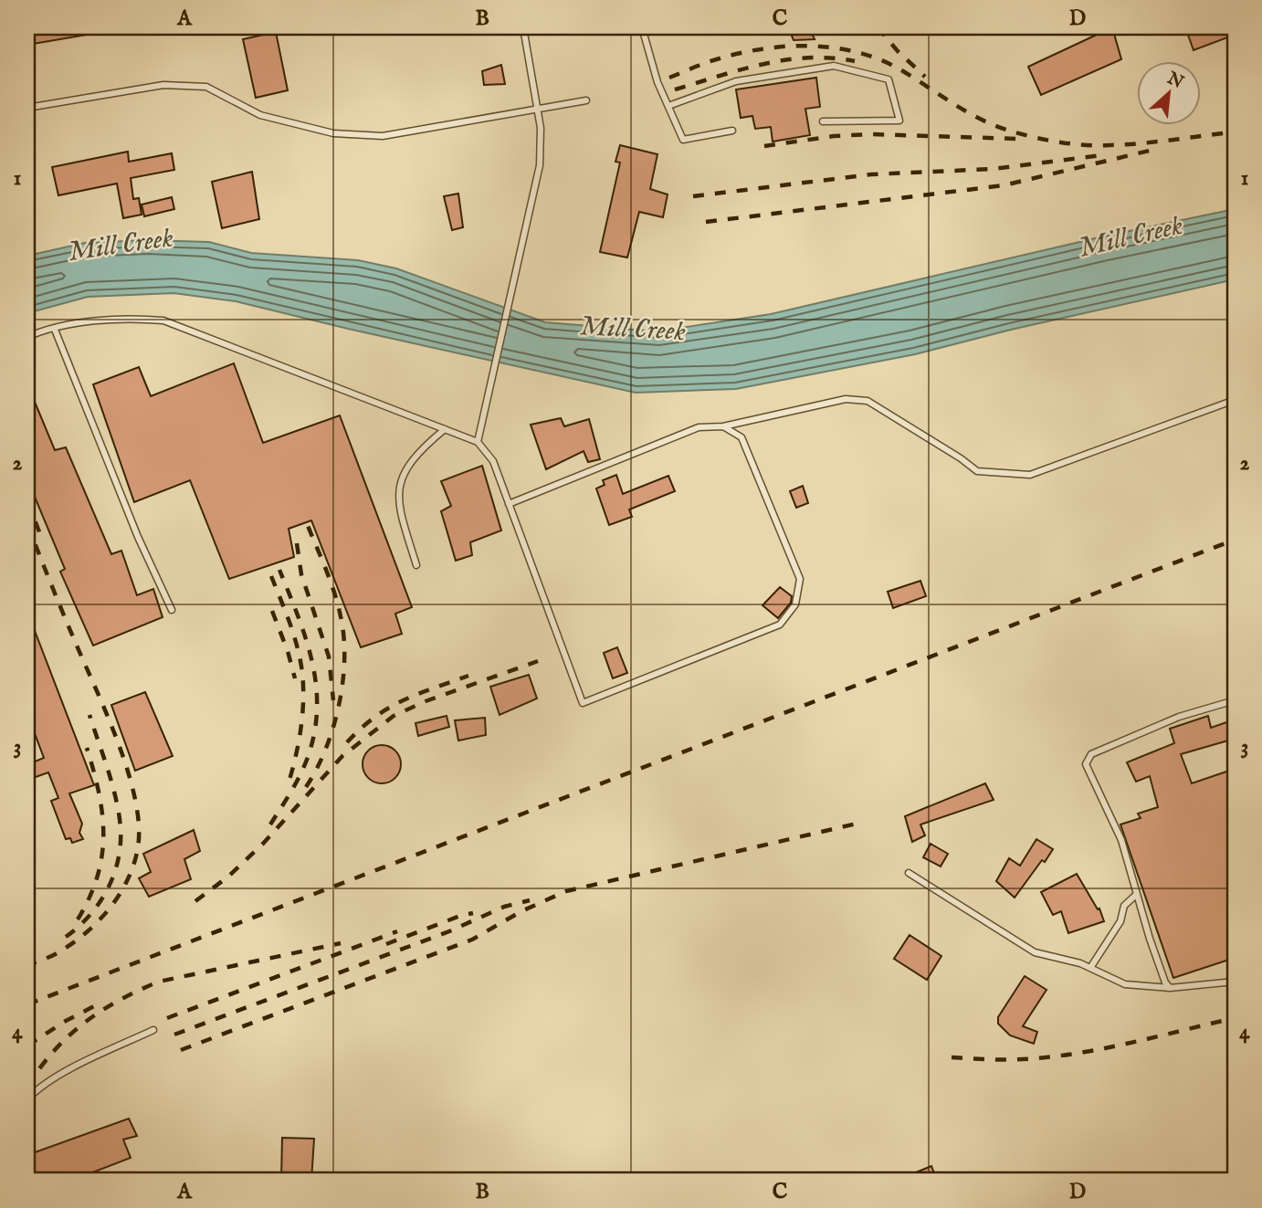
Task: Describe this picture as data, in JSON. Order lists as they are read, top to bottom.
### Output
{
  "water": ["Mill Creek"],
  "north": "top right",
  "grid": {
    "columns": [
      "A",
      "B",
      "C",
      "D"
    ],
    "rows": [
      "1",
      "2",
      "3",
      "4"
    ]
  }
}
